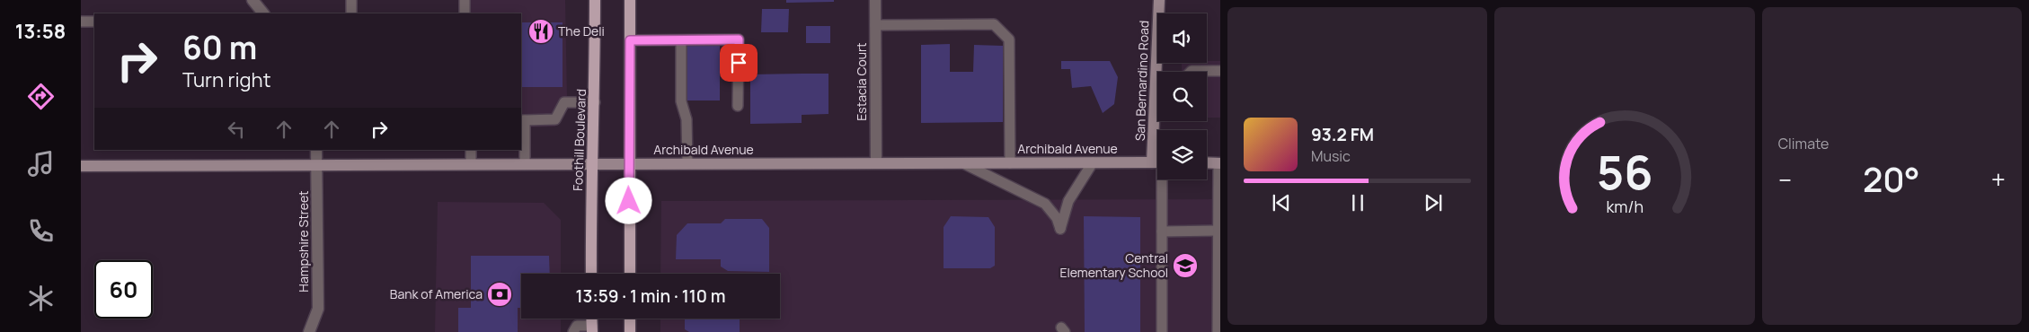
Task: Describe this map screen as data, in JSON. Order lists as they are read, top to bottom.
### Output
{
  "streets": {
    "main road": ["San Bernardino Road", "Foothill Boulevard", "Archibald Avenue"],
    "street": ["Estacia Court", "Hampshire Street"]
  },
  "crossings": [
    ["Estacia Court", "Archibald Avenue"],
    ["Foothill Boulevard", "Archibald Avenue"],
    ["Archibald Avenue", "Hampshire Street"]
  ],
  "places": {
    "restaurant": ["The Deli"],
    "school or university": ["Central Elementary School"],
    "bank": ["Bank of America"]
  },
  "page": {
    "tabs": "13:58",
    "tile": "Climate",
    "turn": ["60 m", "Turn right"],
    "song": ["93.2 FM", "Music"],
    "heat": ["−", "20°", "+"],
    "limit": "60",
    "trip": "13:59 · 1 min · 110 m",
    "gauge": ["56", "km/h"]
  }
}
